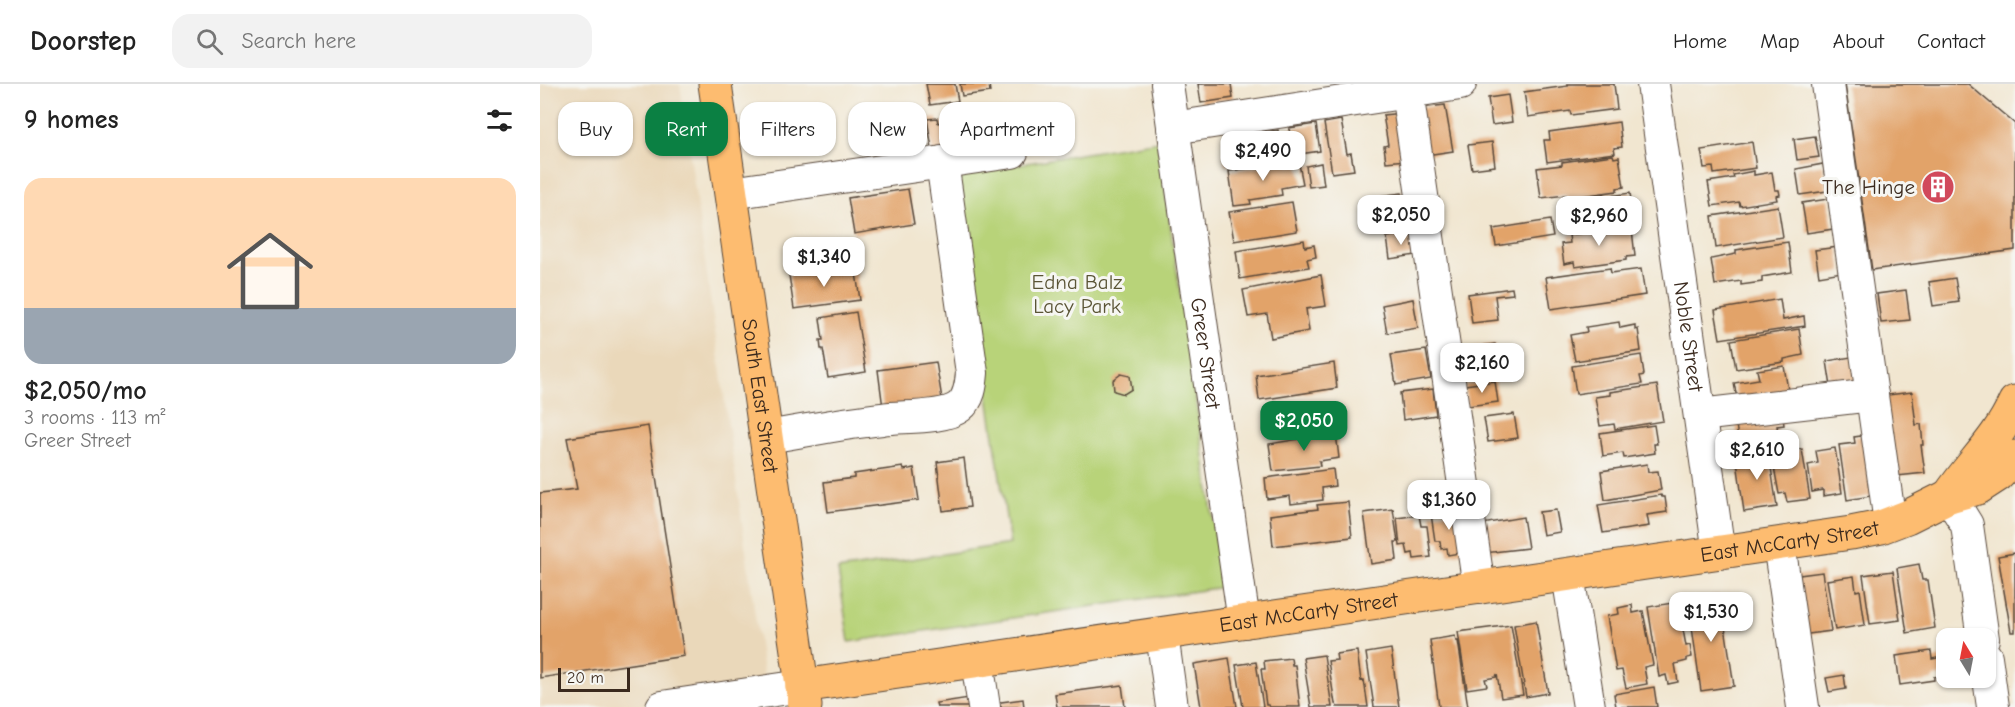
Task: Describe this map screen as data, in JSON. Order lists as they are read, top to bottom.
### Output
{
  "streets": {
    "main road": ["South East Street", "East McCarty Street"],
    "street": ["Noble Street", "Greer Street"]
  },
  "crossings": [
    ["Noble Street", "East McCarty Street"],
    ["Greer Street", "East McCarty Street"],
    ["South East Street", "East McCarty Street"]
  ],
  "parks": ["Edna Balz Lacy Park"],
  "places": {
    "building": ["The Hinge"]
  },
  "scale_bar": "20 m",
  "north": "top",
  "page": {
    "header": "Doorstep",
    "search": "Search here",
    "nav": [
      "Home",
      "Map",
      "About",
      "Contact"
    ],
    "heading": "9 homes",
    "chip": [
      "Buy",
      "Rent",
      "Filters",
      "New",
      "Apartment"
    ],
    "price": [
      "$2,490",
      "$2,050",
      "$2,960",
      "$1,340",
      "$2,160",
      "$2,050",
      "$2,610",
      "$1,360",
      "$1,530"
    ],
    "list": [
      {
        "name": "$2,050/mo",
        "note": "3 rooms · 113 m² · Greer Street"
      }
    ],
    "scale": "20 m"
  }
}
